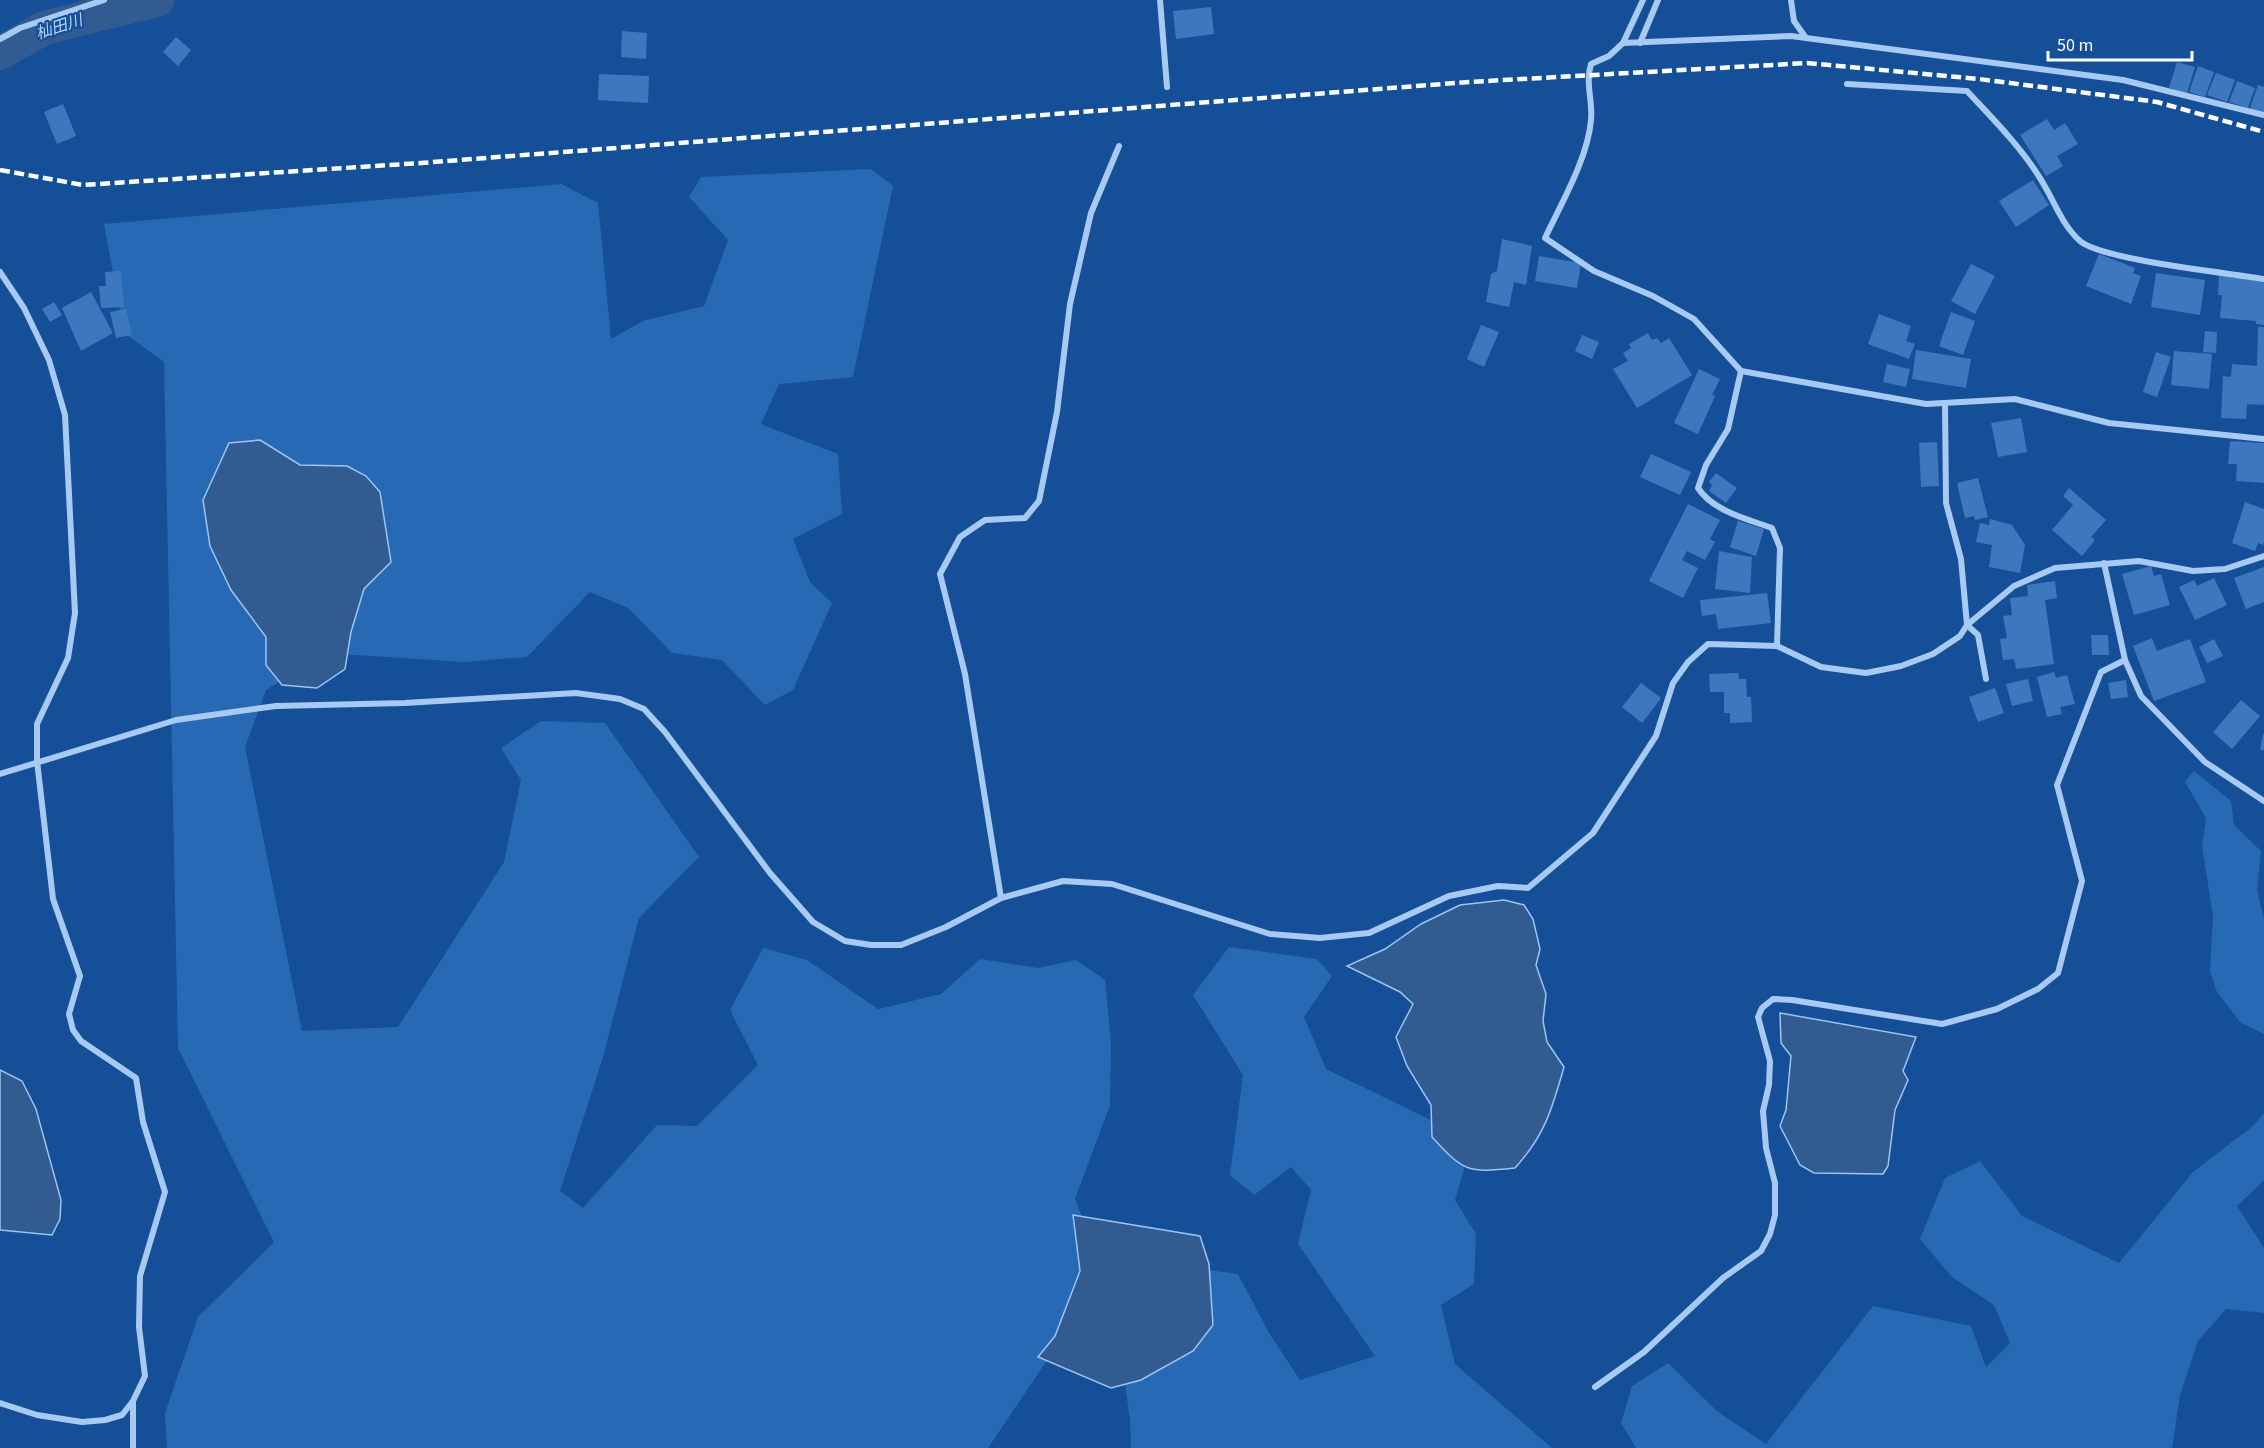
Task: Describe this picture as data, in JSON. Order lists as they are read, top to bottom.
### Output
{
  "water": ["杣田川"],
  "scale_bar": "50 m"
}
